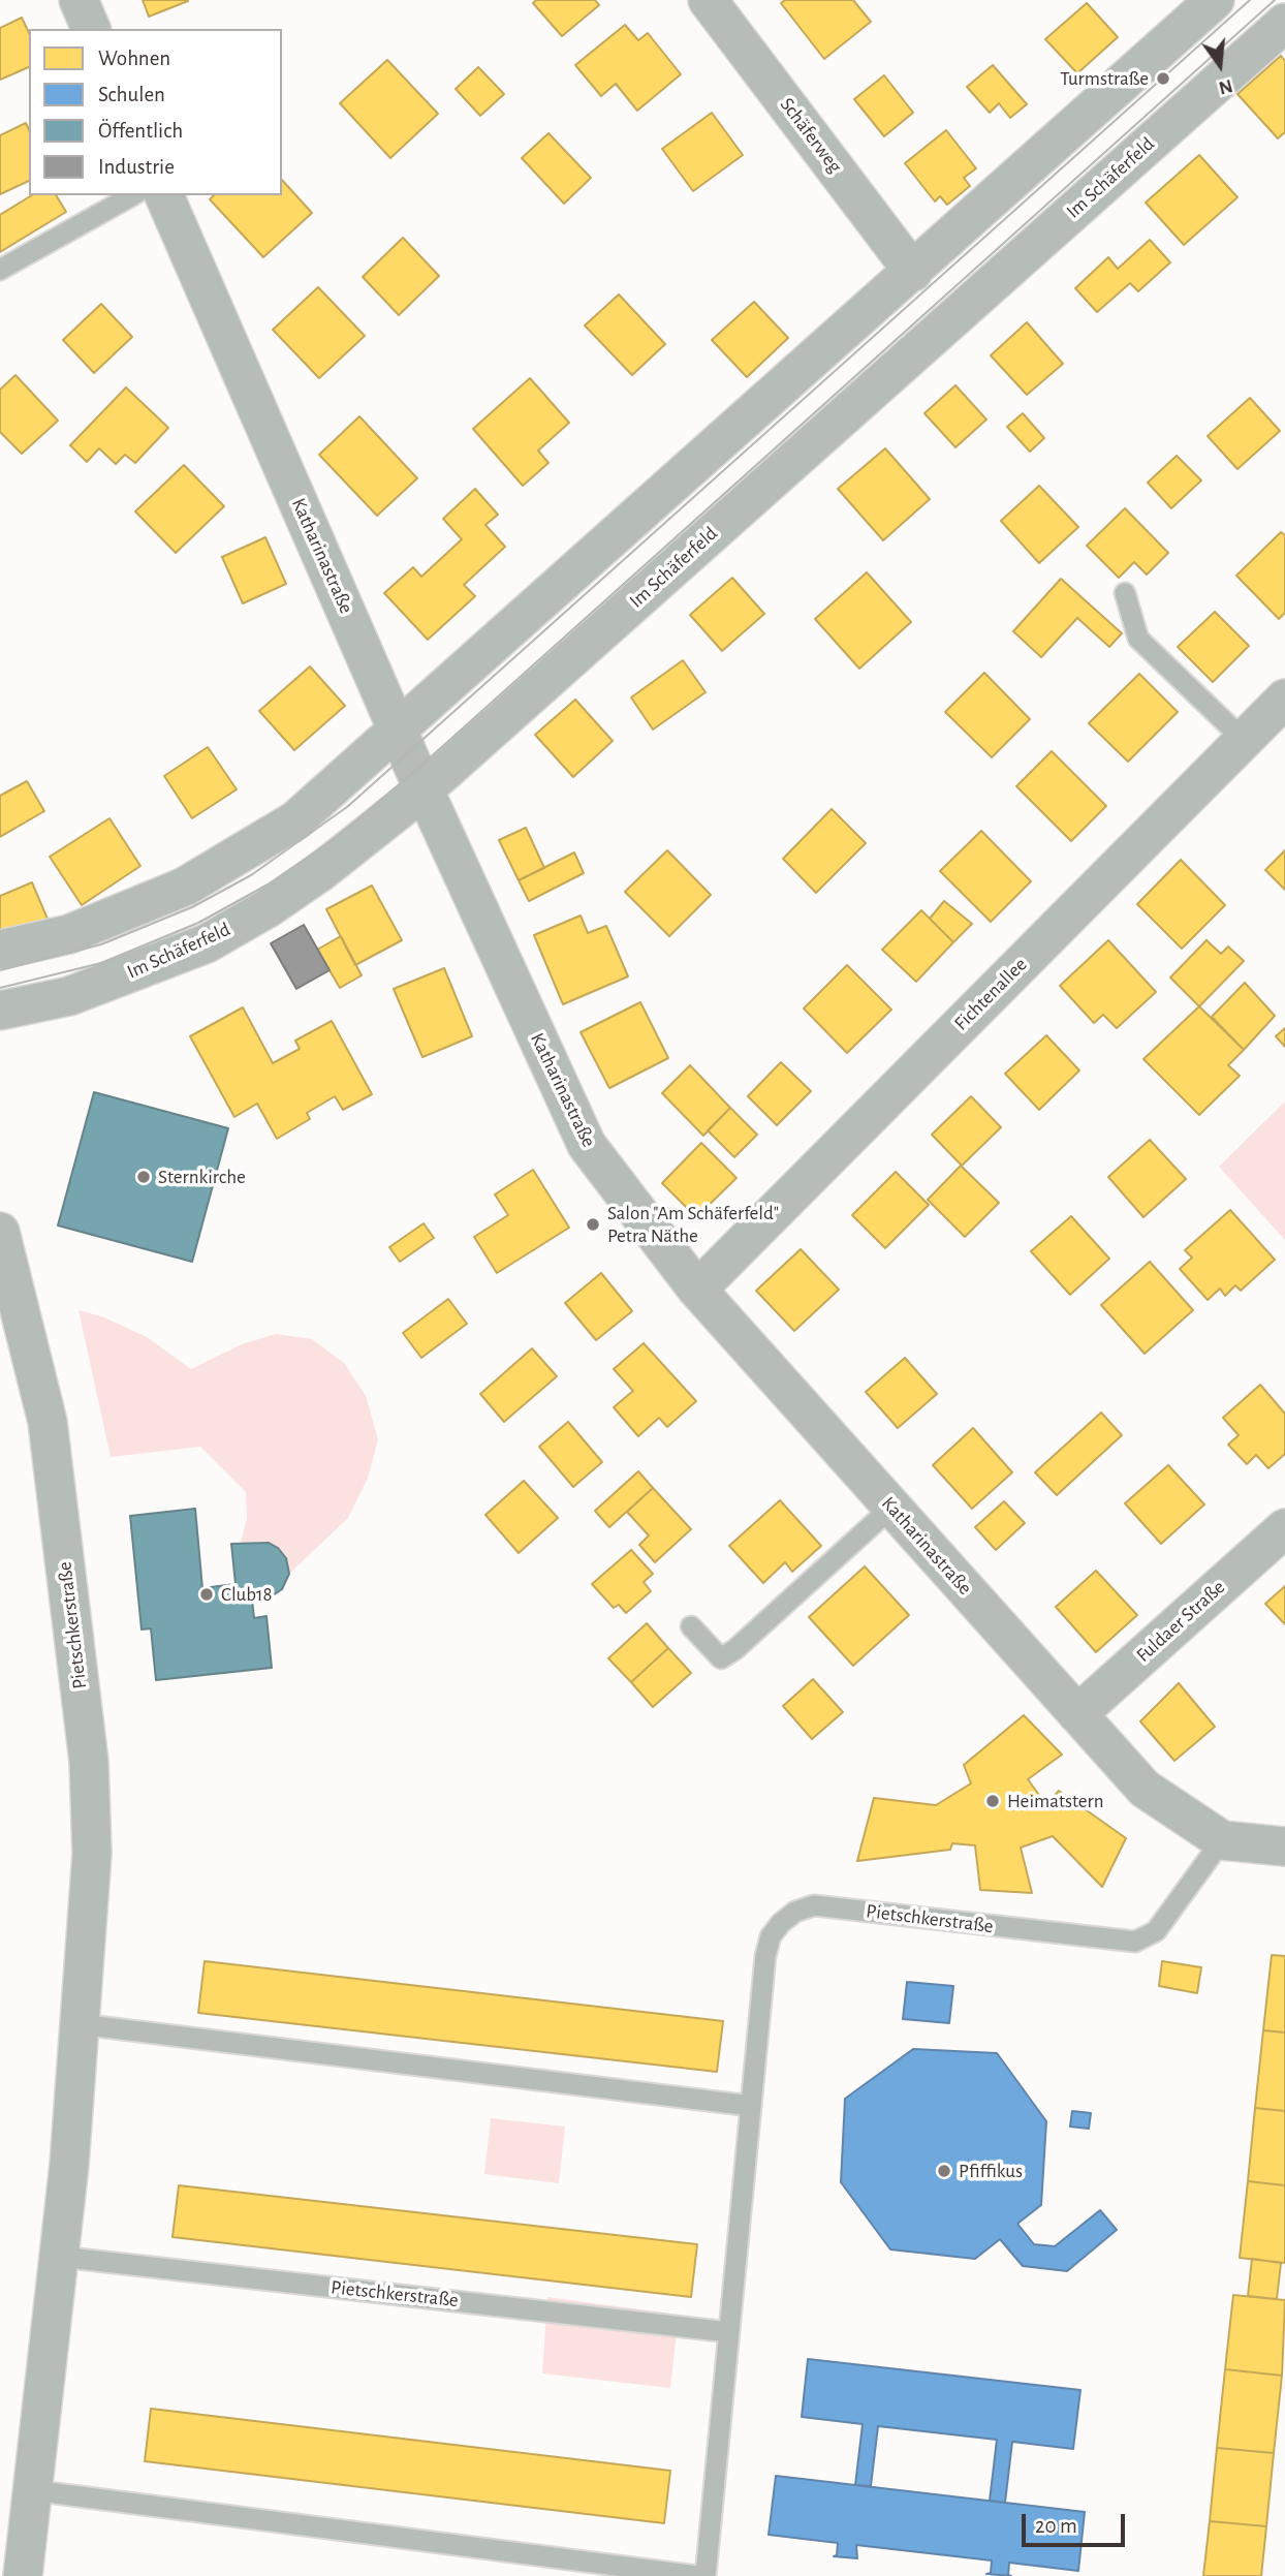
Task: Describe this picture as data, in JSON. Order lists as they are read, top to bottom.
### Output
{
  "streets": {
    "street": [
      "Schäferweg",
      "Im Schäferfeld",
      "Katharinastraße",
      "Fichtenallee",
      "Fuldaer Straße",
      "Pietschkerstraße"
    ]
  },
  "crossings": [
    ["Im Schäferfeld", "Katharinastraße"],
    ["Katharinastraße", "Fichtenallee"],
    ["Katharinastraße", "Fuldaer Straße"],
    ["Katharinastraße", "Pietschkerstraße"]
  ],
  "places": [
    "Turmstraße",
    "Sternkirche",
    "Salon \"Am Schäferfeld\" Petra Näthe",
    "Club18",
    "Heimatstern",
    "Pfiffikus"
  ],
  "legend": [
    "Wohnen",
    "Schulen",
    "Öffentlich",
    "Industrie"
  ],
  "scale_bar": "20 m",
  "north": "bottom"
}
